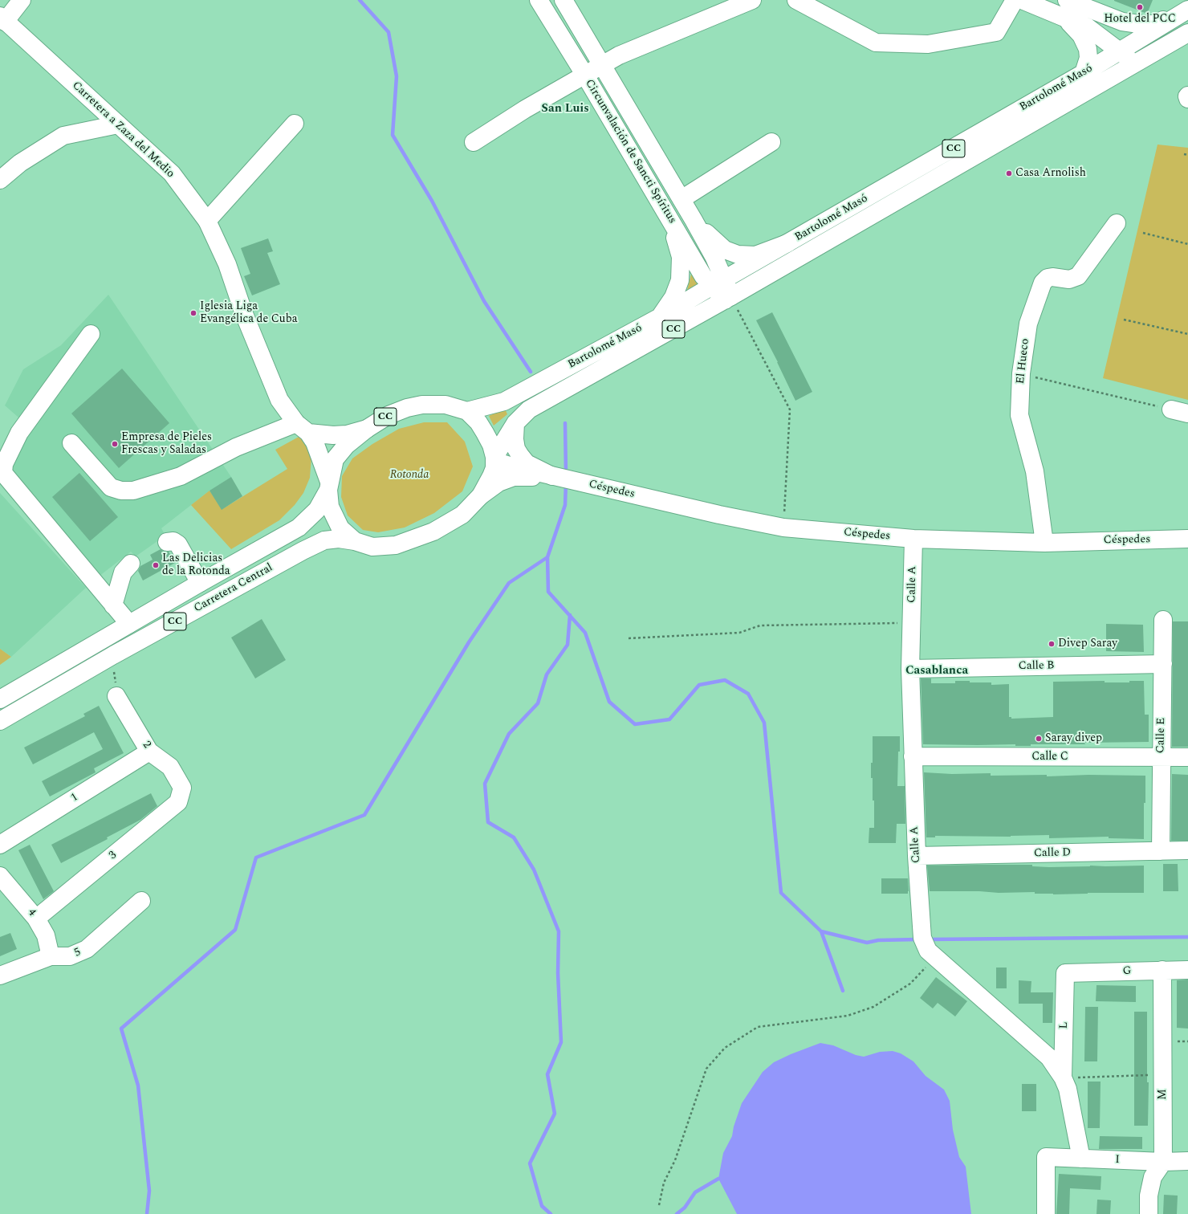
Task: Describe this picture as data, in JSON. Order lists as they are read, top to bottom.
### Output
{
  "streets": {
    "main road": [
      "Bartolomé Masó",
      "Carretera a Zaza del Medio",
      "CC",
      "Circunvalación de Sancti Spíritus",
      "El Hueco",
      "Céspedes",
      "Calle A",
      "Carretera Central",
      "Calle B",
      "Calle E",
      "2",
      "Calle C",
      "1",
      "Calle D",
      "3",
      "4",
      "5",
      "G",
      "L",
      "M",
      "I"
    ]
  },
  "crossings": [
    ["Bartolomé Masó", "CC"],
    ["Bartolomé Masó", "Circunvalación de Sancti Spíritus"],
    ["Bartolomé Masó", "Céspedes"],
    ["Carretera a Zaza del Medio", "CC"],
    ["Carretera a Zaza del Medio", "Carretera Central"],
    ["CC", "Céspedes"],
    ["CC", "Carretera Central"],
    ["El Hueco", "Céspedes"],
    ["Céspedes", "Calle A"],
    ["Calle A", "Calle B"],
    ["Calle A", "Calle C"],
    ["Calle A", "Calle D"],
    ["Calle A", "L"],
    ["Calle B", "Calle E"],
    ["Calle E", "Calle C"],
    ["Calle E", "Calle D"],
    ["2", "1"],
    ["2", "3"],
    ["3", "4"],
    ["4", "5"],
    ["G", "L"],
    ["G", "M"],
    ["L", "I"],
    ["M", "I"]
  ],
  "districts": ["San Luis", "Casablanca"],
  "parks": ["Rotonda"],
  "places": [
    "Hotel del PCC",
    "Casa Arnolish",
    "Iglesia Liga Evangélica de Cuba",
    "Empresa de Pieles Frescas y Saladas",
    "Las Delicias de la Rotonda",
    "Divep Saray",
    "Saray divep"
  ]
}
